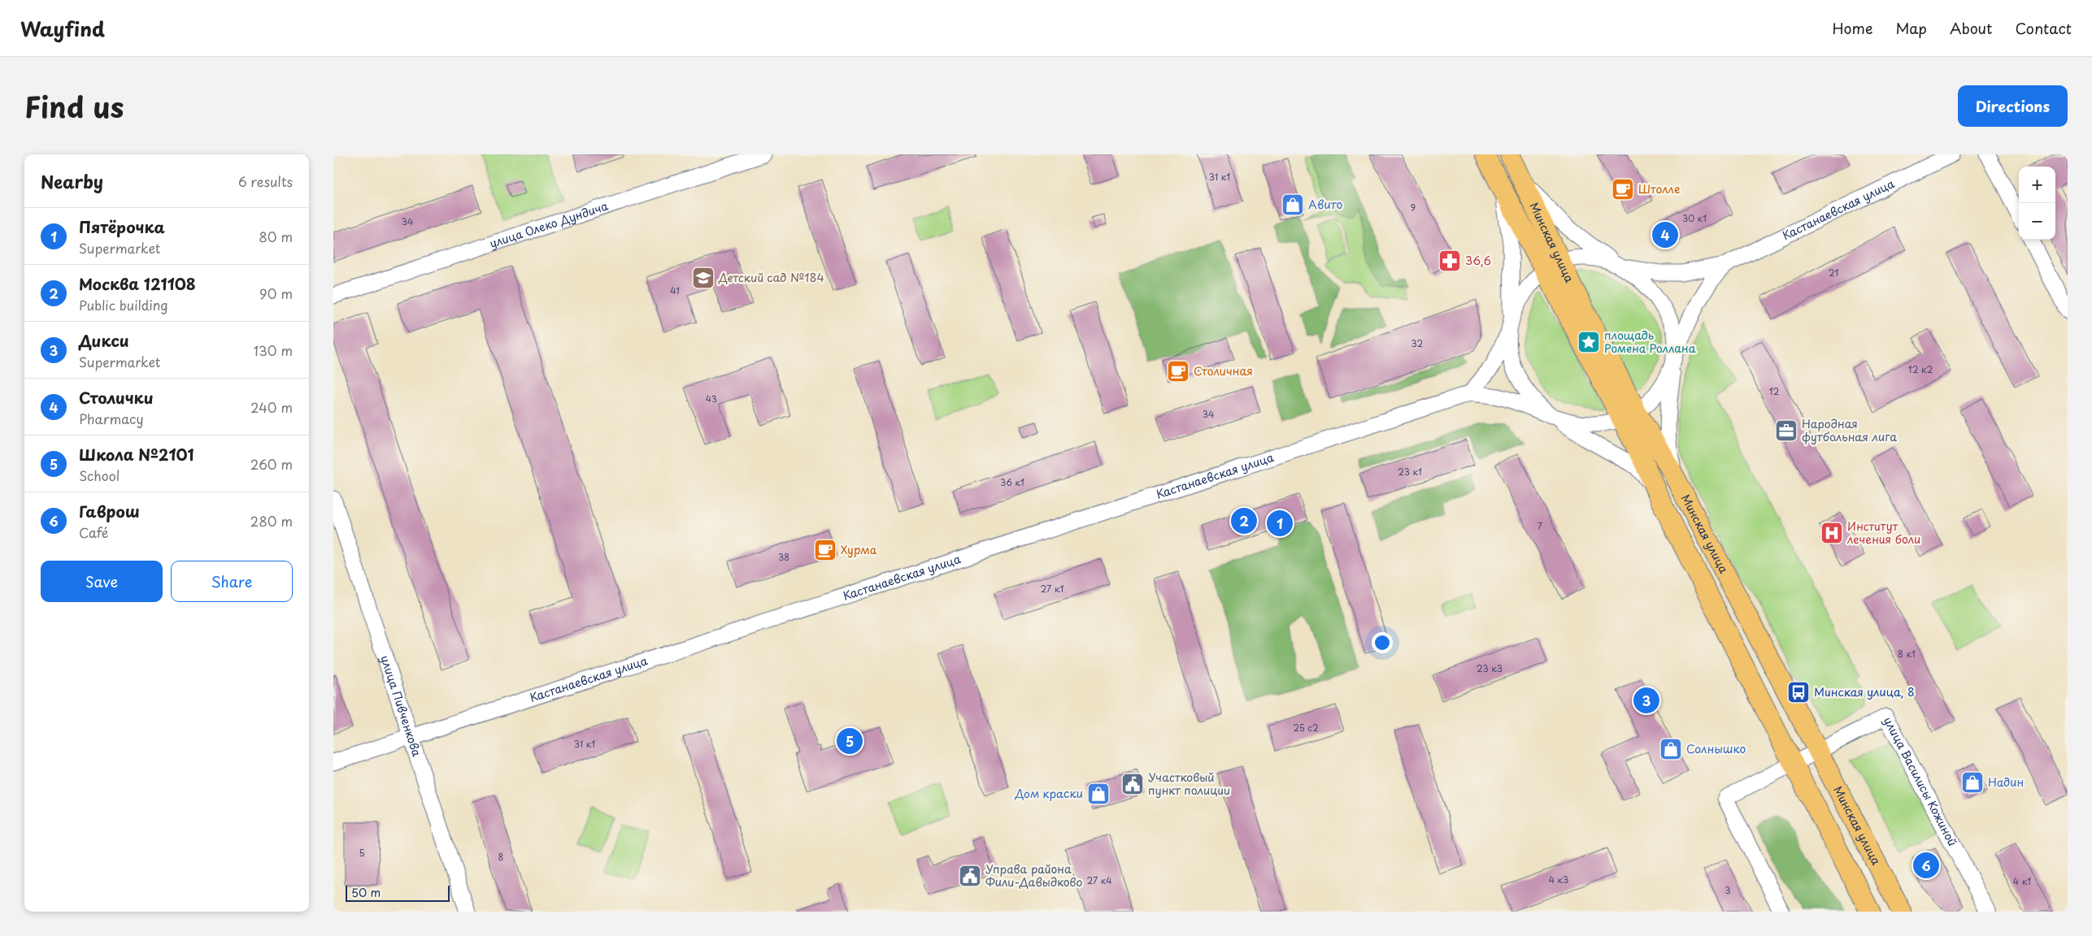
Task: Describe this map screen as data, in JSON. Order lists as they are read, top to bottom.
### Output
{
  "streets": {
    "main road": ["Минская улица"],
    "street": [
      "Кастанаевская улица",
      "улица Олеко Дундича",
      "улица Пивченкова",
      "улица Василисы Кожиной"
    ]
  },
  "crossings": [
    ["Кастанаевская улица", "Минская улица"],
    ["Кастанаевская улица", "улица Пивченкова"],
    ["Минская улица", "улица Василисы Кожиной"]
  ],
  "places": {
    "cafe": ["Штолле", "Столичная", "Хурма"],
    "shop": [
      "Авито",
      "Солнышко",
      "Надин",
      "Дом краски"
    ],
    "pharmacy": ["36,6"],
    "school or university": ["Детский сад №184"],
    "place": ["площадь Ромена Роллана"],
    "office": ["Народная футбольная лига"],
    "hospital": ["Институт лечения боли"],
    "bus stop": ["Минская улица, 8"],
    "public building": ["Участковый пункт полиции", "Управа района Фили-Давыдково"]
  },
  "house_numbers": [
    "31 к1",
    "9",
    "30 к1",
    "34",
    "21",
    "41",
    "32",
    "12 к2",
    "12",
    "43",
    "34",
    "23 к1",
    "36 к1",
    "7",
    "38",
    "27 к1",
    "8 к1",
    "23 к3",
    "25 с2",
    "31 к1",
    "5",
    "8",
    "4 к3",
    "27 к4",
    "4 к1",
    "3"
  ],
  "scale_bar": "50 m",
  "page": {
    "header": "Wayfind",
    "nav": [
      "Home",
      "Map",
      "About",
      "Contact"
    ],
    "title": "Find us",
    "buttons": [
      "Directions",
      ["Save", "Share"]
    ],
    "heading": ["Nearby", "6 results"],
    "map_buttons": ["+", "−"],
    "list": [
      {
        "mark": "1",
        "name": "Пятёрочка",
        "note": "Supermarket",
        "value": "80 m"
      },
      {
        "mark": "2",
        "name": "Москва 121108",
        "note": "Public building",
        "value": "90 m"
      },
      {
        "mark": "3",
        "name": "Дикси",
        "note": "Supermarket",
        "value": "130 m"
      },
      {
        "mark": "4",
        "name": "Столички",
        "note": "Pharmacy",
        "value": "240 m"
      },
      {
        "mark": "5",
        "name": "Школа №2101",
        "note": "School",
        "value": "260 m"
      },
      {
        "mark": "6",
        "name": "Гаврош",
        "note": "Café",
        "value": "280 m"
      }
    ],
    "pins": [
      "4",
      "2",
      "1",
      "3",
      "5",
      "6"
    ],
    "scale": "50 m"
  }
}
